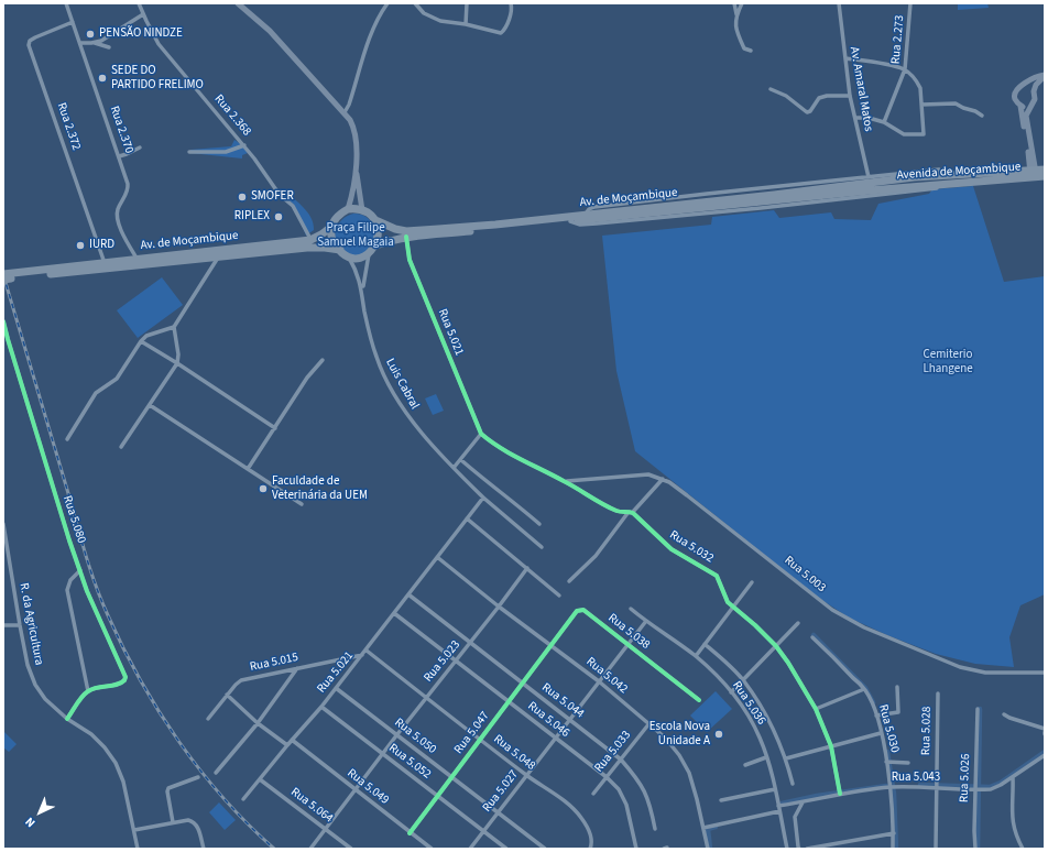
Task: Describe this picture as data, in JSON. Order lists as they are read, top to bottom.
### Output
{
  "streets": {
    "highway": ["Avenida de Moçambique", "Av. de Moçambique"],
    "street": [
      "Rua 2.273",
      "Av. Amaral Matos",
      "Rua 2.368",
      "Rua 2.372",
      "Rua 2.370",
      "Rua 5.021",
      "Luis Cabral",
      "Rua 5.080",
      "Rua 5.032",
      "Rua 5.003",
      "R. da Agricultura",
      "Rua 5.038",
      "Rua 5.023",
      "Rua 5.015",
      "Rua 5.042",
      "Rua 5.044",
      "Rua 5.036",
      "Rua 5.046",
      "Rua 5.030",
      "Rua 5.028",
      "Rua 5.047",
      "Rua 5.050",
      "Rua 5.033",
      "Rua 5.048",
      "Rua 5.052",
      "Rua 5.043",
      "Rua 5.026",
      "Rua 5.049",
      "Rua 5.027",
      "Rua 5.064"
    ]
  },
  "crossings": [
    ["Rua 2.368", "Av. de Moçambique"],
    ["Rua 2.372", "Rua 2.370"],
    ["Rua 2.372", "Av. de Moçambique"],
    ["Rua 2.370", "Av. de Moçambique"],
    ["Avenida de Moçambique", "Av. de Moçambique"],
    ["Av. de Moçambique", "Rua 5.021"],
    ["Av. de Moçambique", "Luis Cabral"],
    ["Rua 5.021", "Rua 5.032"],
    ["Rua 5.021", "Rua 5.015"],
    ["Rua 5.021", "Rua 5.042"],
    ["Rua 5.021", "Rua 5.044"],
    ["Rua 5.021", "Rua 5.046"],
    ["Rua 5.021", "Rua 5.050"],
    ["Rua 5.021", "Rua 5.048"],
    ["Rua 5.021", "Rua 5.052"],
    ["Rua 5.021", "Rua 5.049"],
    ["Rua 5.021", "Rua 5.064"],
    ["Rua 5.032", "Rua 5.003"],
    ["Rua 5.032", "Rua 5.043"],
    ["Rua 5.038", "Rua 5.042"],
    ["Rua 5.038", "Rua 5.047"],
    ["Rua 5.038", "Rua 5.027"],
    ["Rua 5.023", "Rua 5.042"],
    ["Rua 5.023", "Rua 5.044"],
    ["Rua 5.023", "Rua 5.046"],
    ["Rua 5.023", "Rua 5.050"],
    ["Rua 5.023", "Rua 5.048"],
    ["Rua 5.023", "Rua 5.052"],
    ["Rua 5.023", "Rua 5.049"],
    ["Rua 5.023", "Rua 5.064"],
    ["Rua 5.042", "Rua 5.047"],
    ["Rua 5.042", "Rua 5.033"],
    ["Rua 5.042", "Rua 5.027"],
    ["Rua 5.044", "Rua 5.047"],
    ["Rua 5.044", "Rua 5.033"],
    ["Rua 5.044", "Rua 5.027"],
    ["Rua 5.036", "Rua 5.043"],
    ["Rua 5.036", "Rua 5.027"],
    ["Rua 5.046", "Rua 5.047"],
    ["Rua 5.046", "Rua 5.033"],
    ["Rua 5.046", "Rua 5.027"],
    ["Rua 5.030", "Rua 5.043"],
    ["Rua 5.028", "Rua 5.043"],
    ["Rua 5.047", "Rua 5.050"],
    ["Rua 5.047", "Rua 5.048"],
    ["Rua 5.047", "Rua 5.052"],
    ["Rua 5.047", "Rua 5.049"],
    ["Rua 5.050", "Rua 5.027"],
    ["Rua 5.048", "Rua 5.027"],
    ["Rua 5.052", "Rua 5.027"],
    ["Rua 5.043", "Rua 5.026"]
  ],
  "parks": ["Praça Filipe Samuel Magaia", "Cemiterio Lhangene"],
  "places": [
    "PENSÃO NINDZE",
    "SEDE DO PARTIDO FRELIMO",
    "SMOFER",
    "RIPLEX",
    "IURD",
    "Faculdade de Veterinária da UEM",
    "Escola Nova Unidade A"
  ],
  "north": "bottom left"
}
